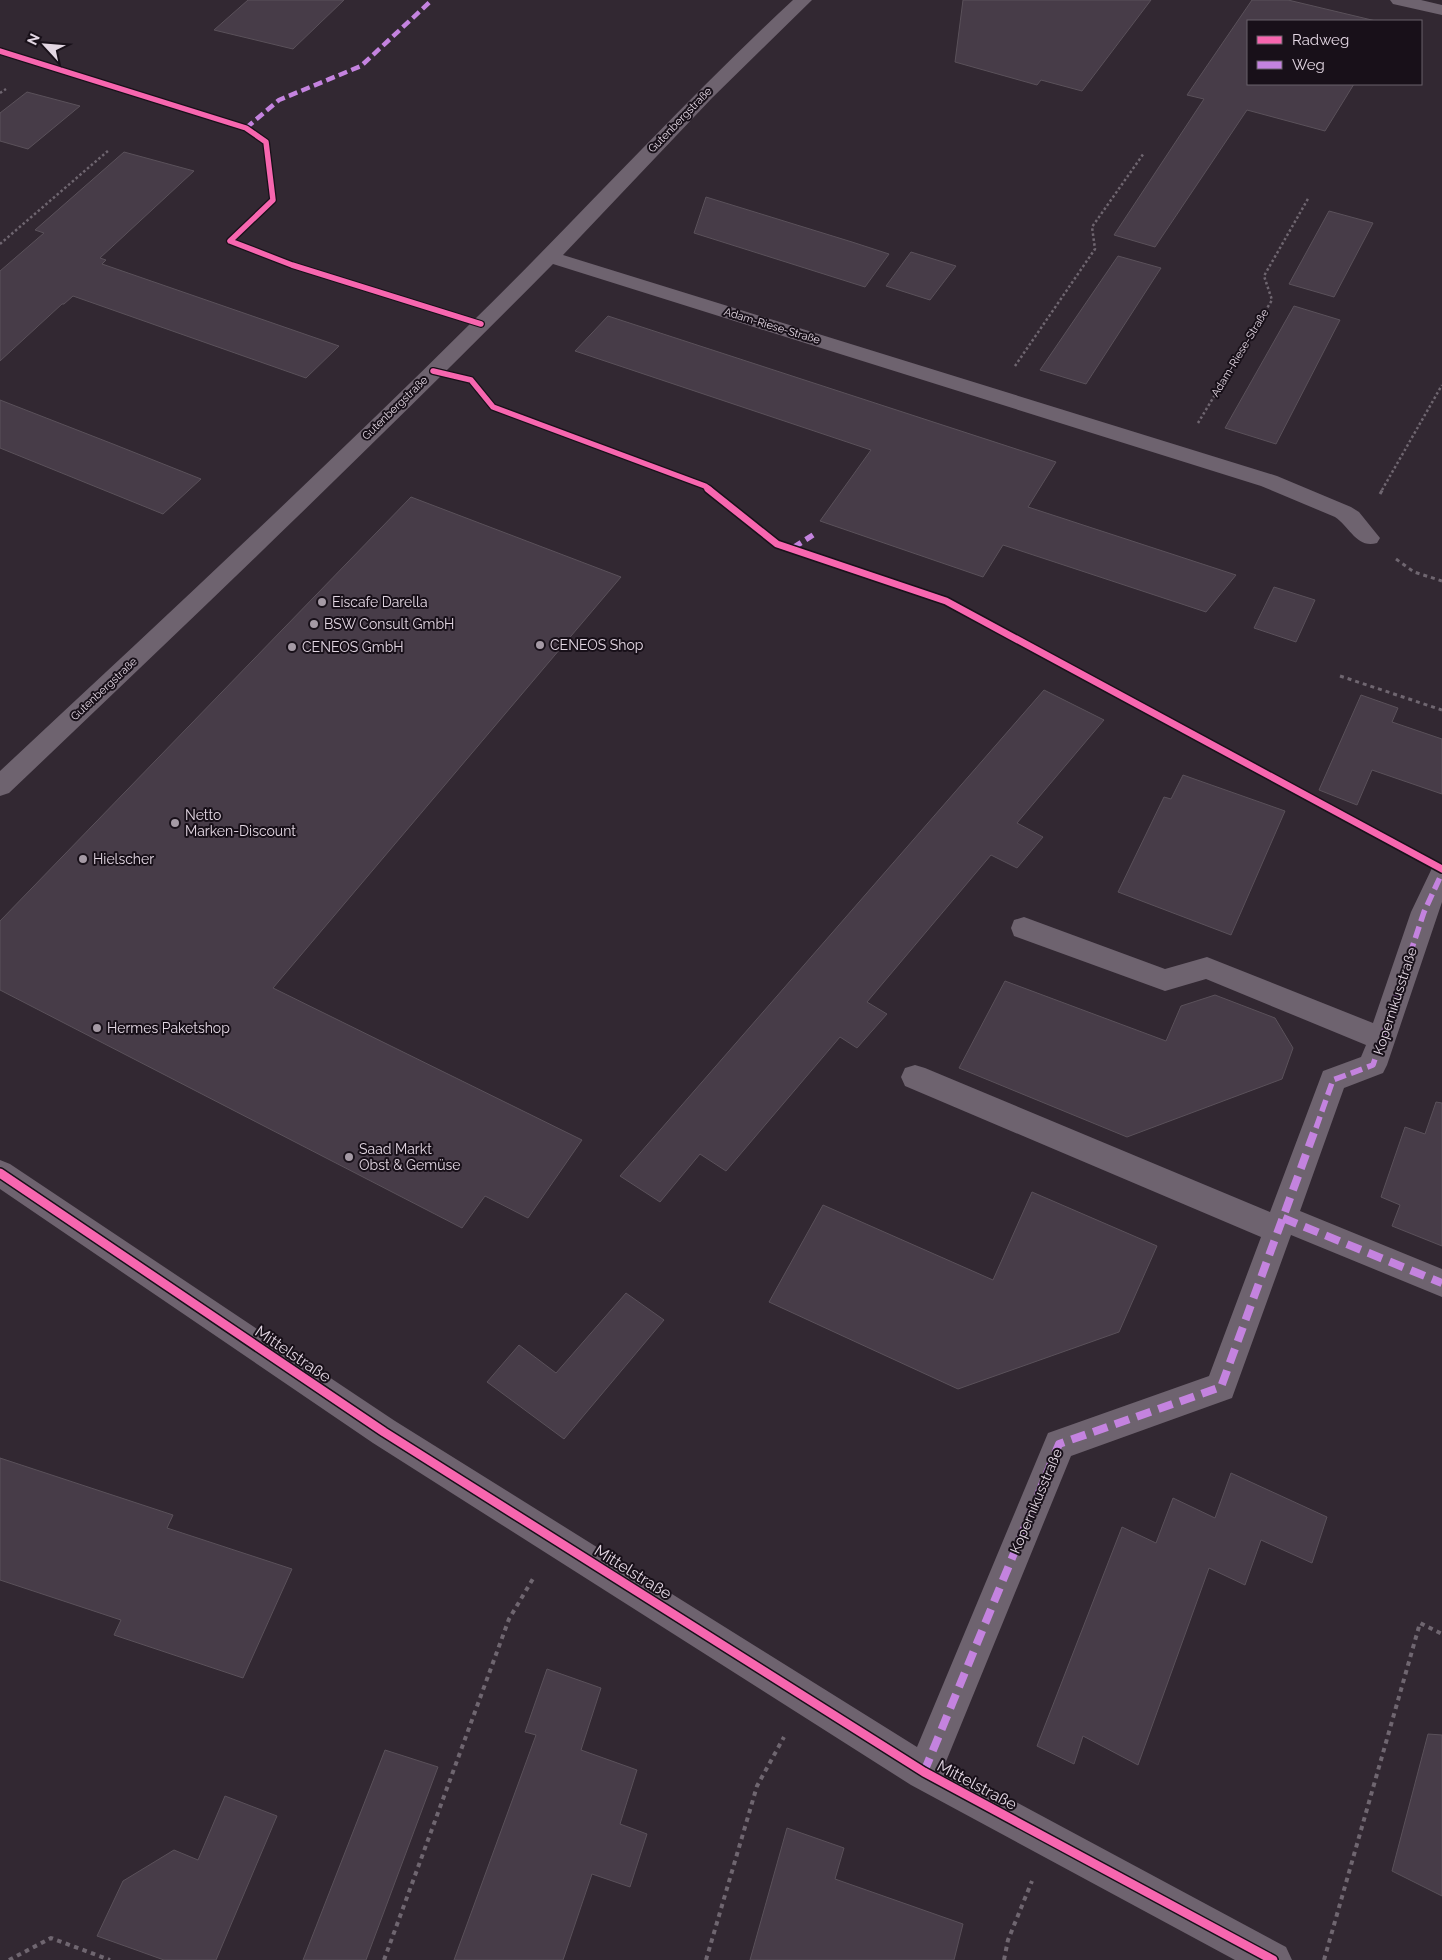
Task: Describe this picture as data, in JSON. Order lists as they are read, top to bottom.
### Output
{
  "streets": {
    "street": [
      "Gutenbergstraße",
      "Adam-Riese-Straße",
      "Kopernikusstraße",
      "Mittelstraße"
    ]
  },
  "crossings": [
    ["Gutenbergstraße", "Adam-Riese-Straße"],
    ["Kopernikusstraße", "Mittelstraße"]
  ],
  "places": [
    "Eiscafe Darella",
    "BSW Consult GmbH",
    "CENEOS Shop",
    "CENEOS GmbH",
    "Netto Marken-Discount",
    "Hielscher",
    "Hermes Paketshop",
    "Saad Markt Obst & Gemüse"
  ],
  "legend": ["Radweg", "Weg"],
  "north": "top left"
}
